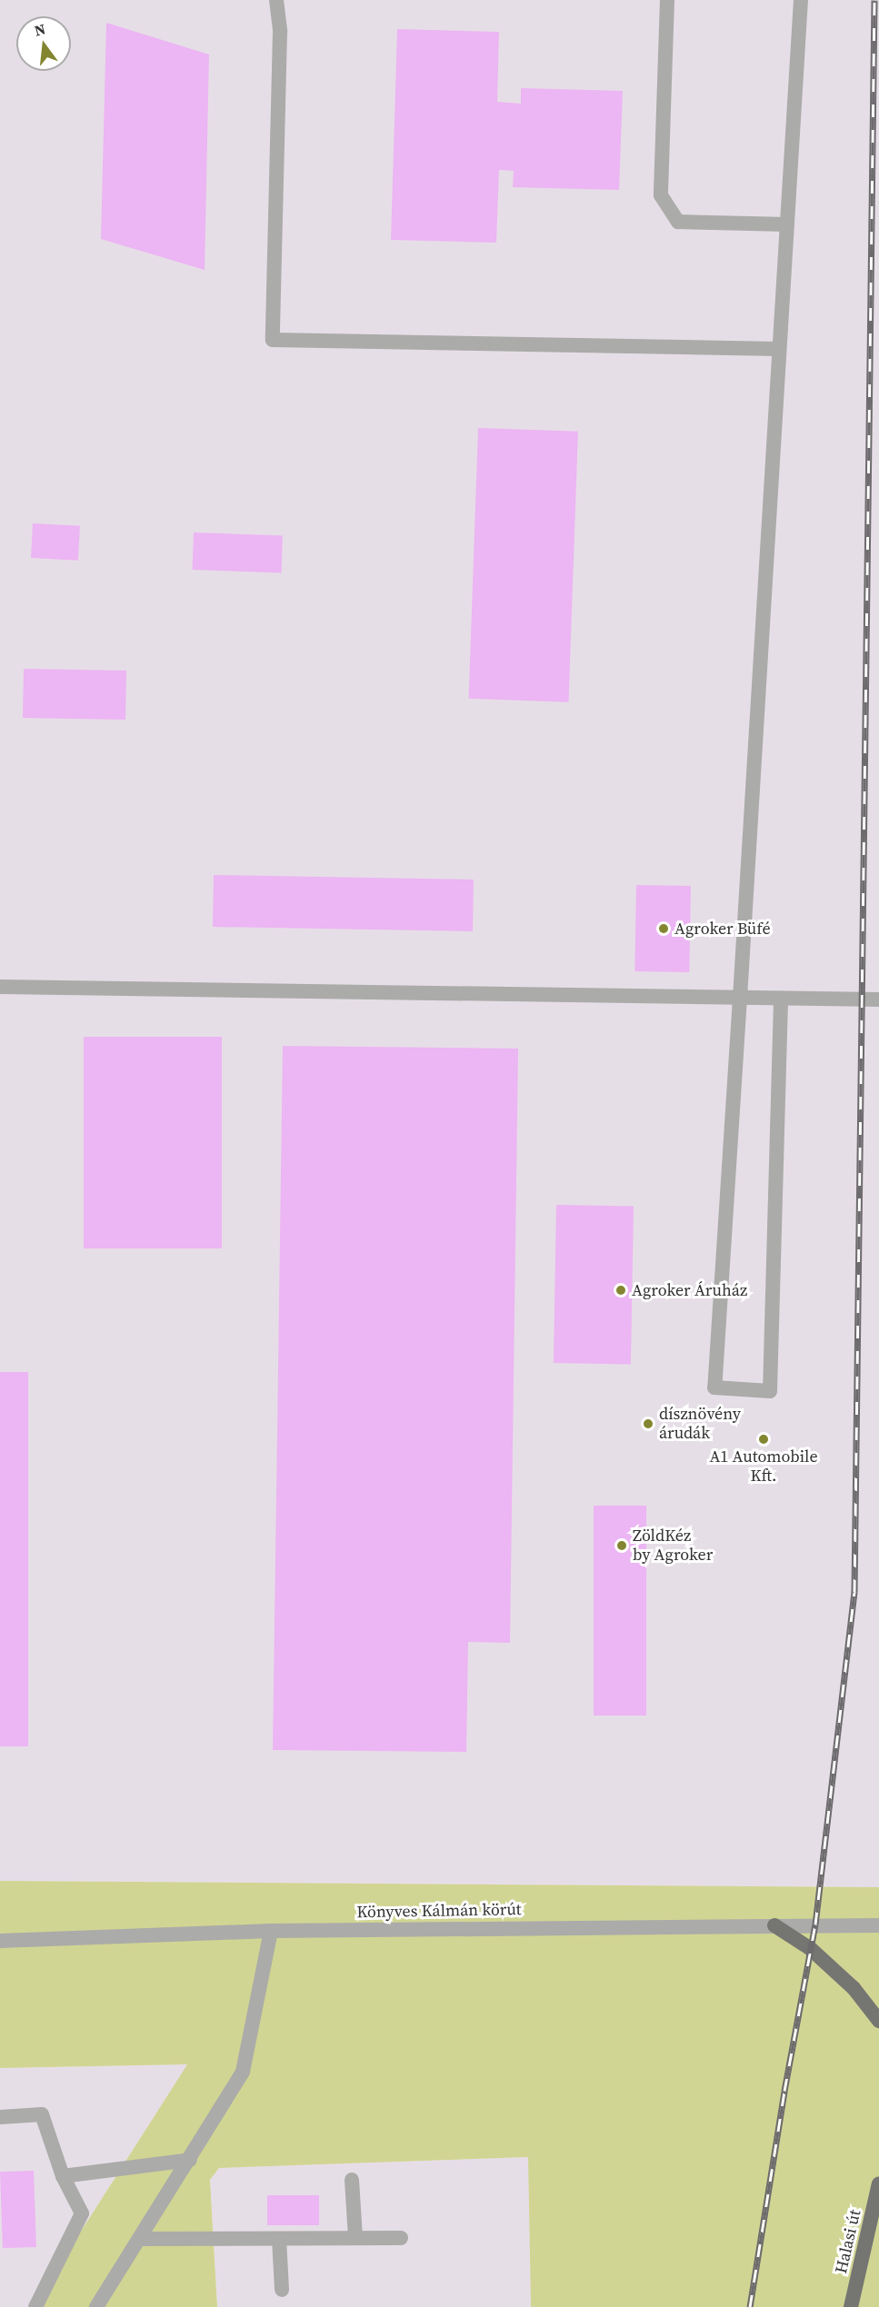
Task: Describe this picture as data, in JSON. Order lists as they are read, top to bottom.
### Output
{
  "streets": {
    "main road": ["Halasi út"],
    "street": ["Könyves Kálmán körút"]
  },
  "places": [
    "Agroker Büfé",
    "Agroker Áruház",
    "dísznövény árudák",
    "A1 Automobile Kft.",
    "ZöldKéz by Agroker"
  ],
  "north": "top"
}
